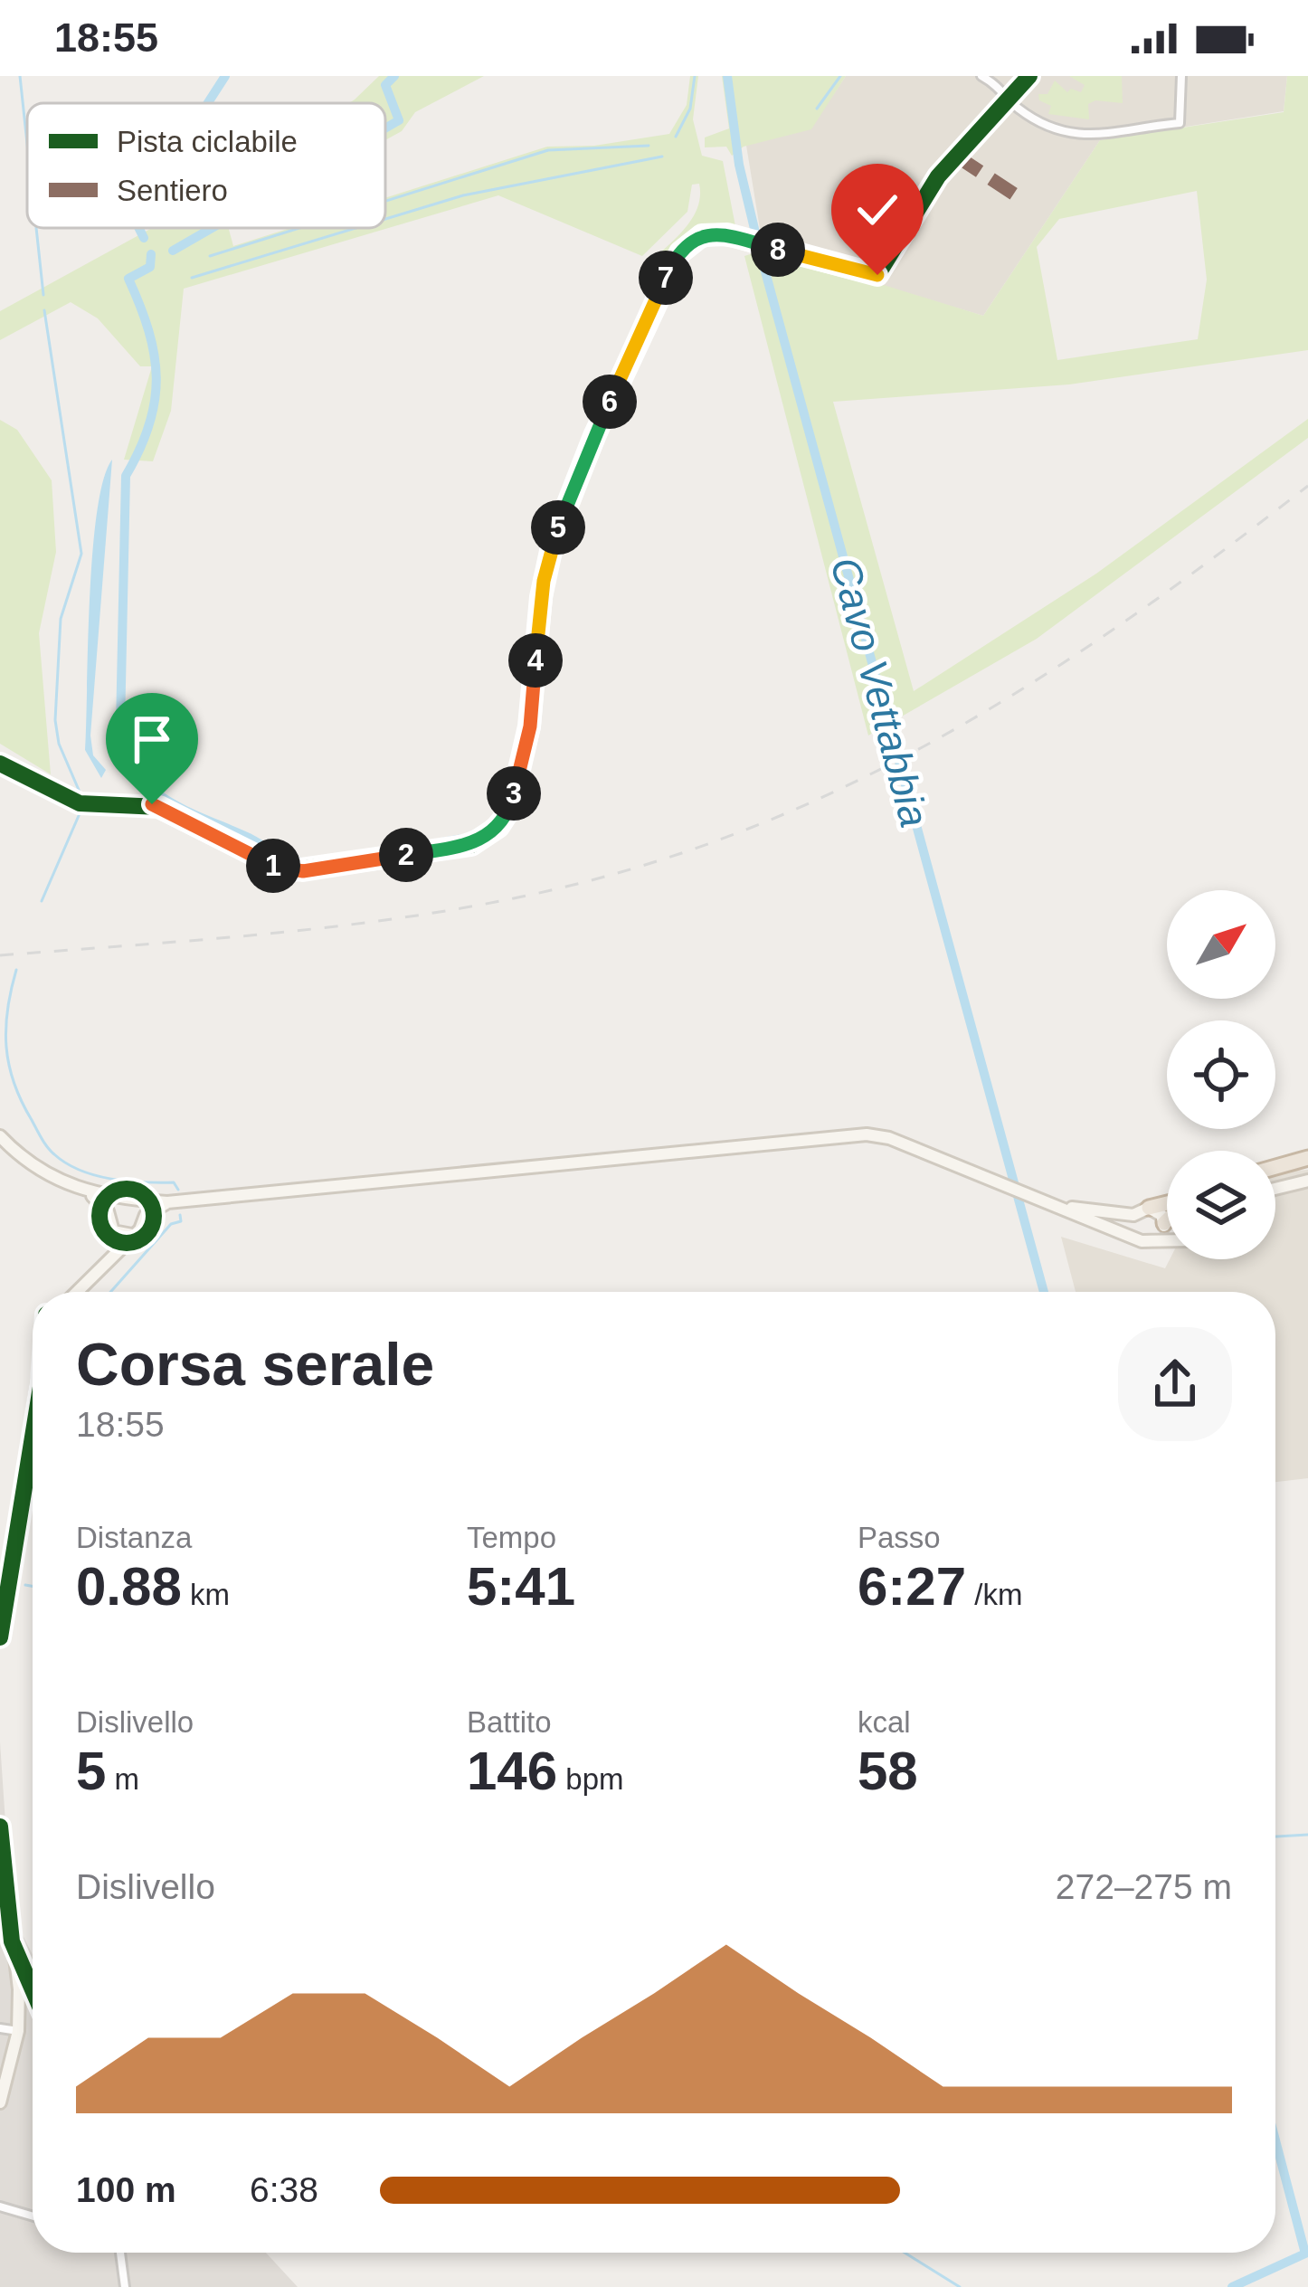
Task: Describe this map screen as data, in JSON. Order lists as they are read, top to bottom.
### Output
{
  "water": ["Cavo Vettabbia"],
  "legend": ["Pista ciclabile", "Sentiero"],
  "north": "top right",
  "page": {
    "status": "18:55",
    "pins": [
      "8",
      "7",
      "6",
      "5",
      "4",
      "3",
      "2",
      "1"
    ],
    "heading": ["Corsa serale", "18:55"],
    "stats": [
      ["Distanza", "0.88 km"],
      ["Tempo", "5:41"],
      ["Passo", "6:27 /km"],
      ["Dislivello", "5 m"],
      ["Battito", "146 bpm"],
      ["kcal", "58"]
    ],
    "chart": ["Dislivello", "272–275 m"],
    "list": [
      {
        "name": "100 m",
        "note": "6:38"
      }
    ]
  }
}
